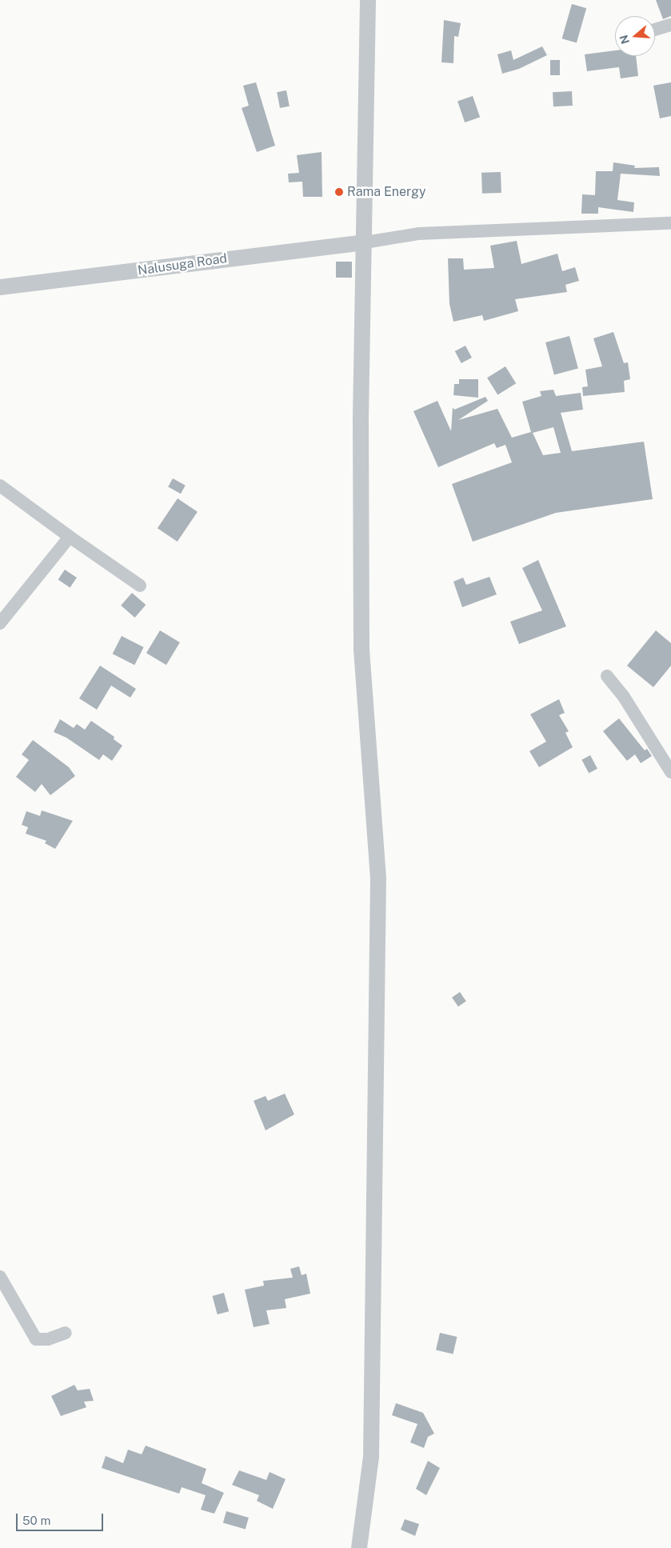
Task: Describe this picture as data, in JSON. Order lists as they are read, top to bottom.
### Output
{
  "streets": {
    "street": ["Nalusuga Road"]
  },
  "places": ["Rama Energy"],
  "scale_bar": "50 m",
  "north": "left"
}
